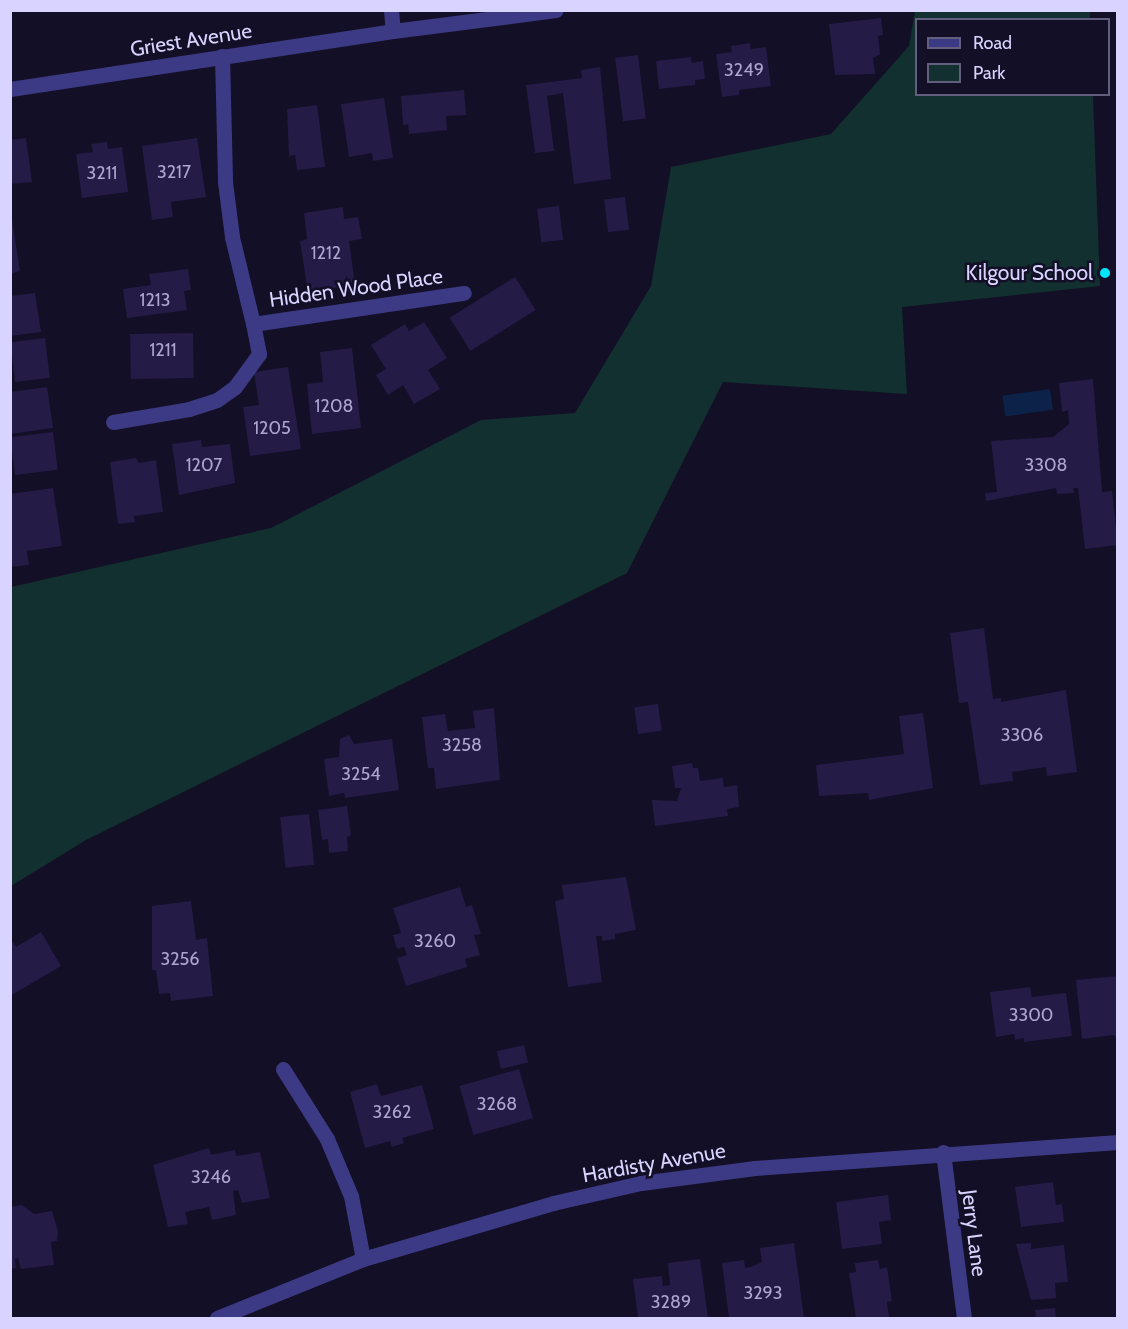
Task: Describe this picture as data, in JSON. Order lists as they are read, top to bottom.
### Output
{
  "streets": {
    "street": [
      "Griest Avenue",
      "Hidden Wood Place",
      "Hardisty Avenue",
      "Jerry Lane"
    ]
  },
  "crossings": [
    ["Griest Avenue", "Hidden Wood Place"],
    ["Hardisty Avenue", "Jerry Lane"]
  ],
  "places": ["Kilgour School"],
  "house_numbers": [
    "3249",
    "3217",
    "3211",
    "1212",
    "1213",
    "1211",
    "1208",
    "1205",
    "1207",
    "3308",
    "3306",
    "3258",
    "3254",
    "3260",
    "3256",
    "3300",
    "3268",
    "3262",
    "3246",
    "3293",
    "3289"
  ],
  "legend": ["Road", "Park"]
}
